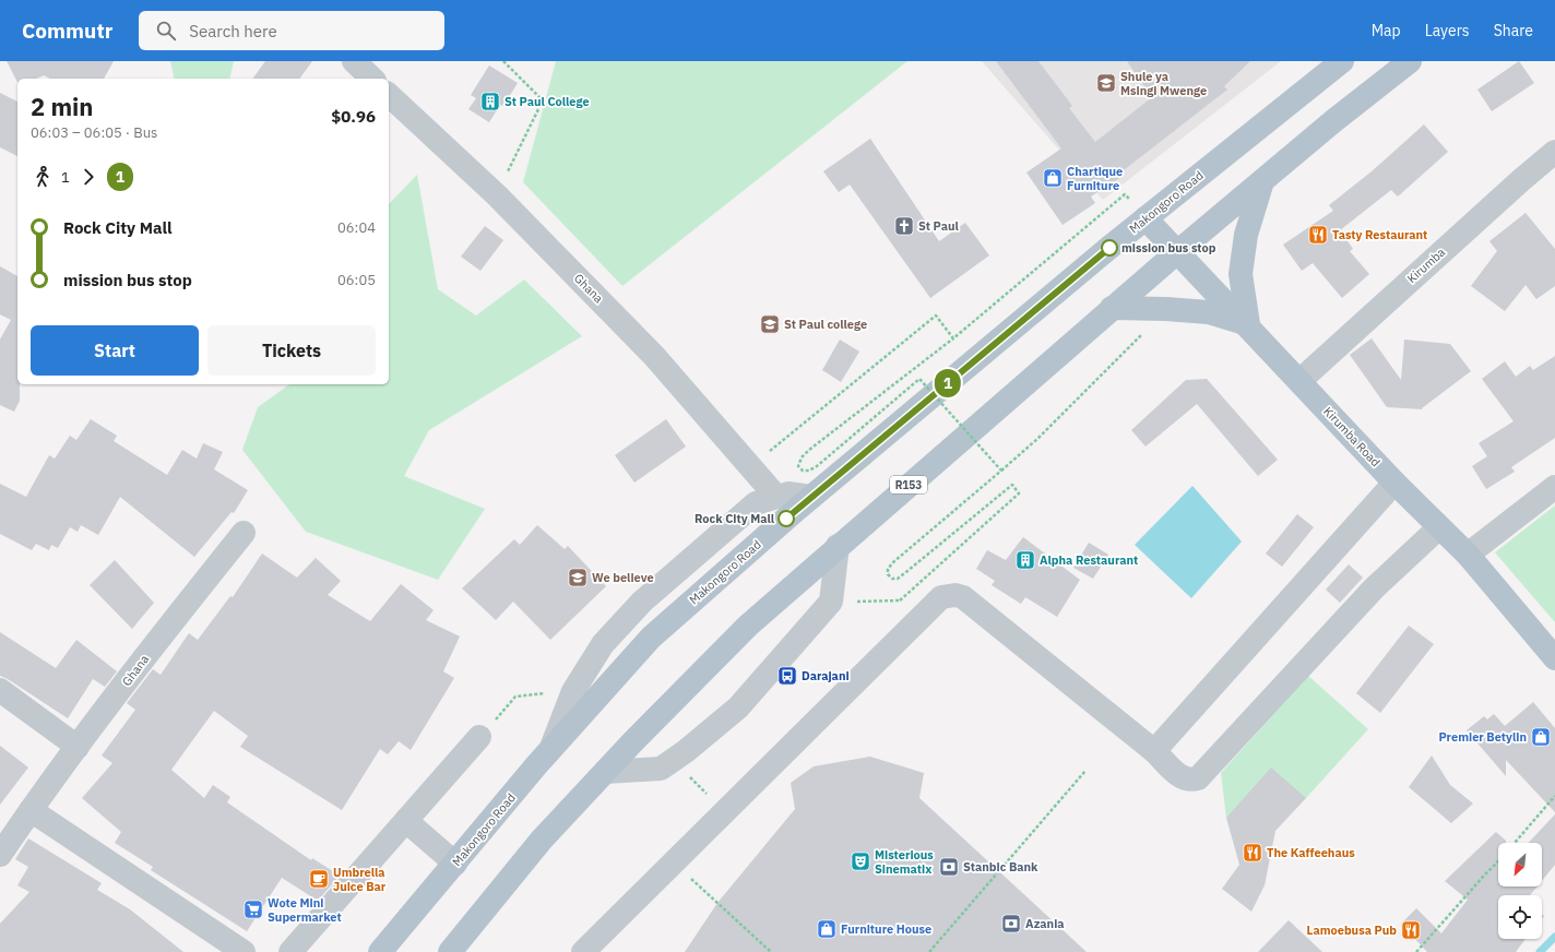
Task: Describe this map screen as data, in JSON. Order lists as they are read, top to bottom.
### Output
{
  "streets": {
    "main road": ["Makongoro Road", "Kirumba Road", "R153"],
    "street": ["Kirumba", "Ghana"]
  },
  "crossings": [
    ["Makongoro Road", "Kirumba Road"],
    ["Kirumba", "Kirumba Road"],
    ["Kirumba Road", "R153"]
  ],
  "places": {
    "school or university": ["Shule ya Msingi Mwenge", "St Paul college", "We believe"],
    "building": ["St Paul College", "Alpha Restaurant"],
    "shop": ["Chartique Furniture", "Premier Betylin", "Furniture House"],
    "church": ["St Paul"],
    "restaurant": ["Tasty Restaurant", "The Kaffeehaus", "Lamoebusa Pub"],
    "other": ["mission bus stop", "Rock City Mall"],
    "bus stop": ["Darajani"],
    "theatre": ["Misterious Sinematix"],
    "bank": ["Stanbic Bank", "Azania"],
    "cafe": ["Umbrella Juice Bar"],
    "supermarket": ["Wote Mini Supermarket"]
  },
  "lines": ["bus line 1"],
  "north": "bottom left",
  "page": {
    "header": "Commutr",
    "search": "Search here",
    "nav": ["Map", "Layers", "Share"],
    "on_map": "1",
    "heading": ["2 min", "06:03 – 06:05 · Bus", "$0.96"],
    "legs": ["1", "1"],
    "list": [
      {
        "name": "Rock City Mall",
        "value": "06:04"
      },
      {
        "name": "mission bus stop",
        "value": "06:05"
      }
    ],
    "buttons": ["Start", "Tickets"]
  }
}
